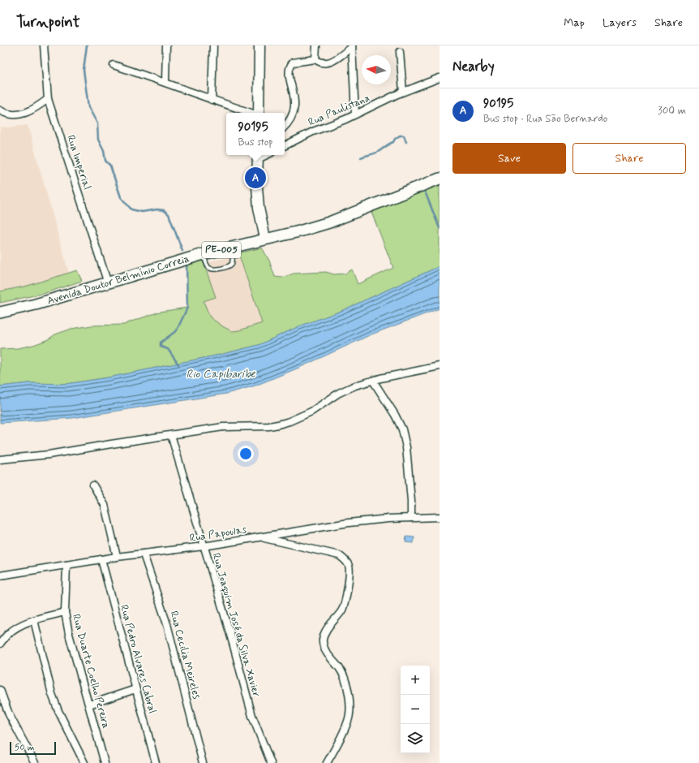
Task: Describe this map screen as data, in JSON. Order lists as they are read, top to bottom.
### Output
{
  "streets": {
    "main road": ["PE-005", "Avenida Doutor Belmínio Correia"],
    "street": [
      "Rua Paulistana",
      "Rua Imperial",
      "Rua Papoulas",
      "Rua Joaquim José da Silva Xavier",
      "Rua Cecilia Meireles",
      "Rua Pedro Alvares Cabral",
      "Rua Duarte Coelho Pereira"
    ]
  },
  "crossings": [
    ["Rua Imperial", "Avenida Doutor Belmínio Correia"],
    ["Rua Papoulas", "Rua Joaquim José da Silva Xavier"],
    ["Rua Papoulas", "Rua Cecilia Meireles"],
    ["Rua Papoulas", "Rua Pedro Alvares Cabral"],
    ["Rua Papoulas", "Rua Duarte Coelho Pereira"]
  ],
  "water": ["Rio Capibaribe"],
  "scale_bar": "50 m",
  "north": "left",
  "page": {
    "header": "Turnpoint",
    "nav": ["Map", "Layers", "Share"],
    "heading": "Nearby",
    "list": [
      {
        "mark": "A",
        "name": "90195",
        "note": "Bus stop · Rua São Bernardo",
        "value": "300 m"
      }
    ],
    "popup": ["90195", "Bus stop"],
    "buttons": ["Save", "Share"],
    "pins": "A",
    "map_buttons": ["+", "−"],
    "scale": "50 m"
  }
}
